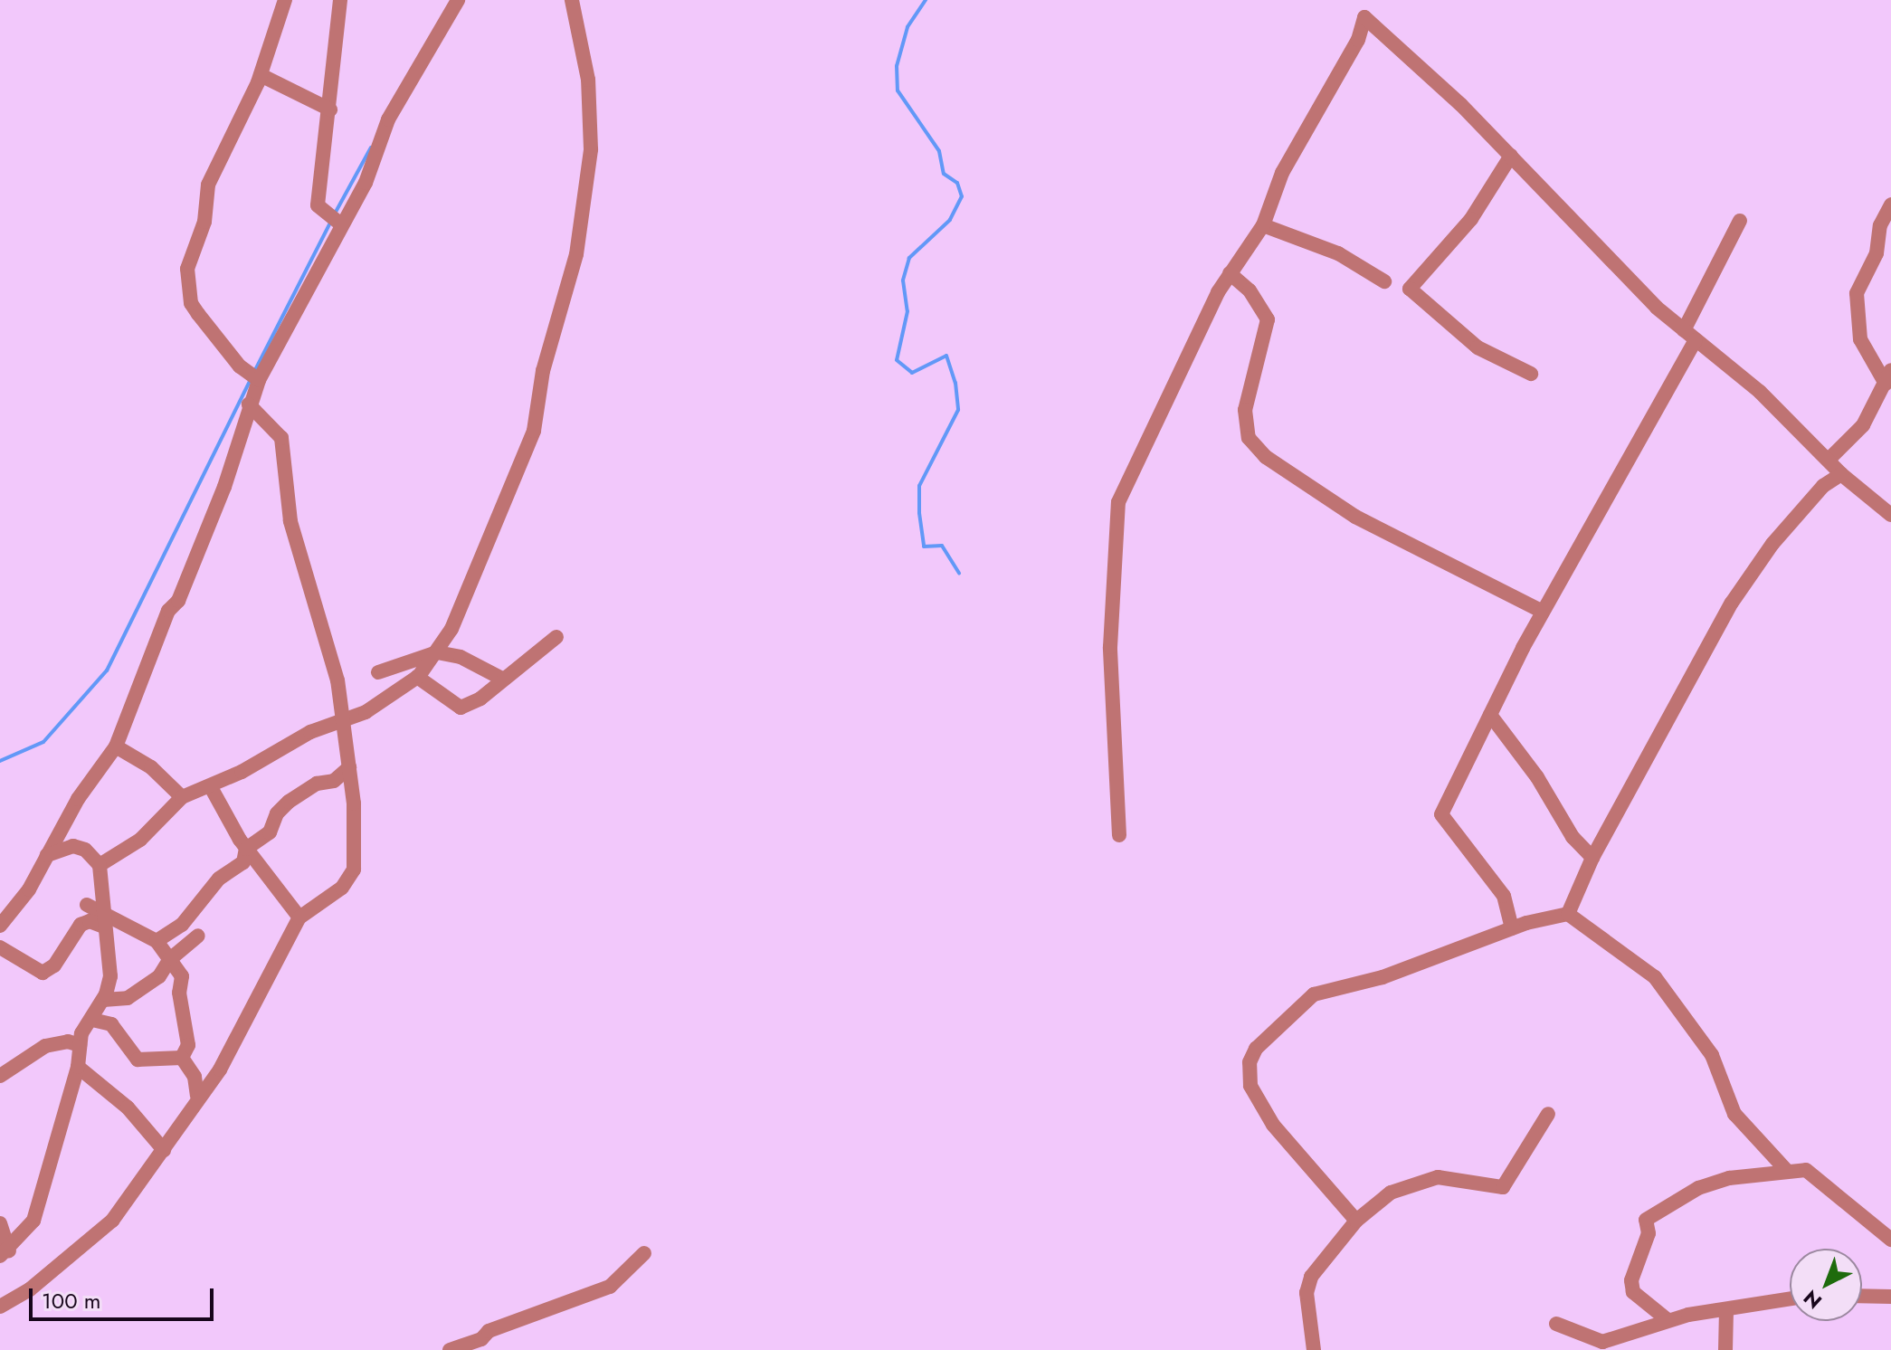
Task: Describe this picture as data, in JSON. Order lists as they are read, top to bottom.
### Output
{
  "scale_bar": "100 m",
  "north": "bottom left"
}
